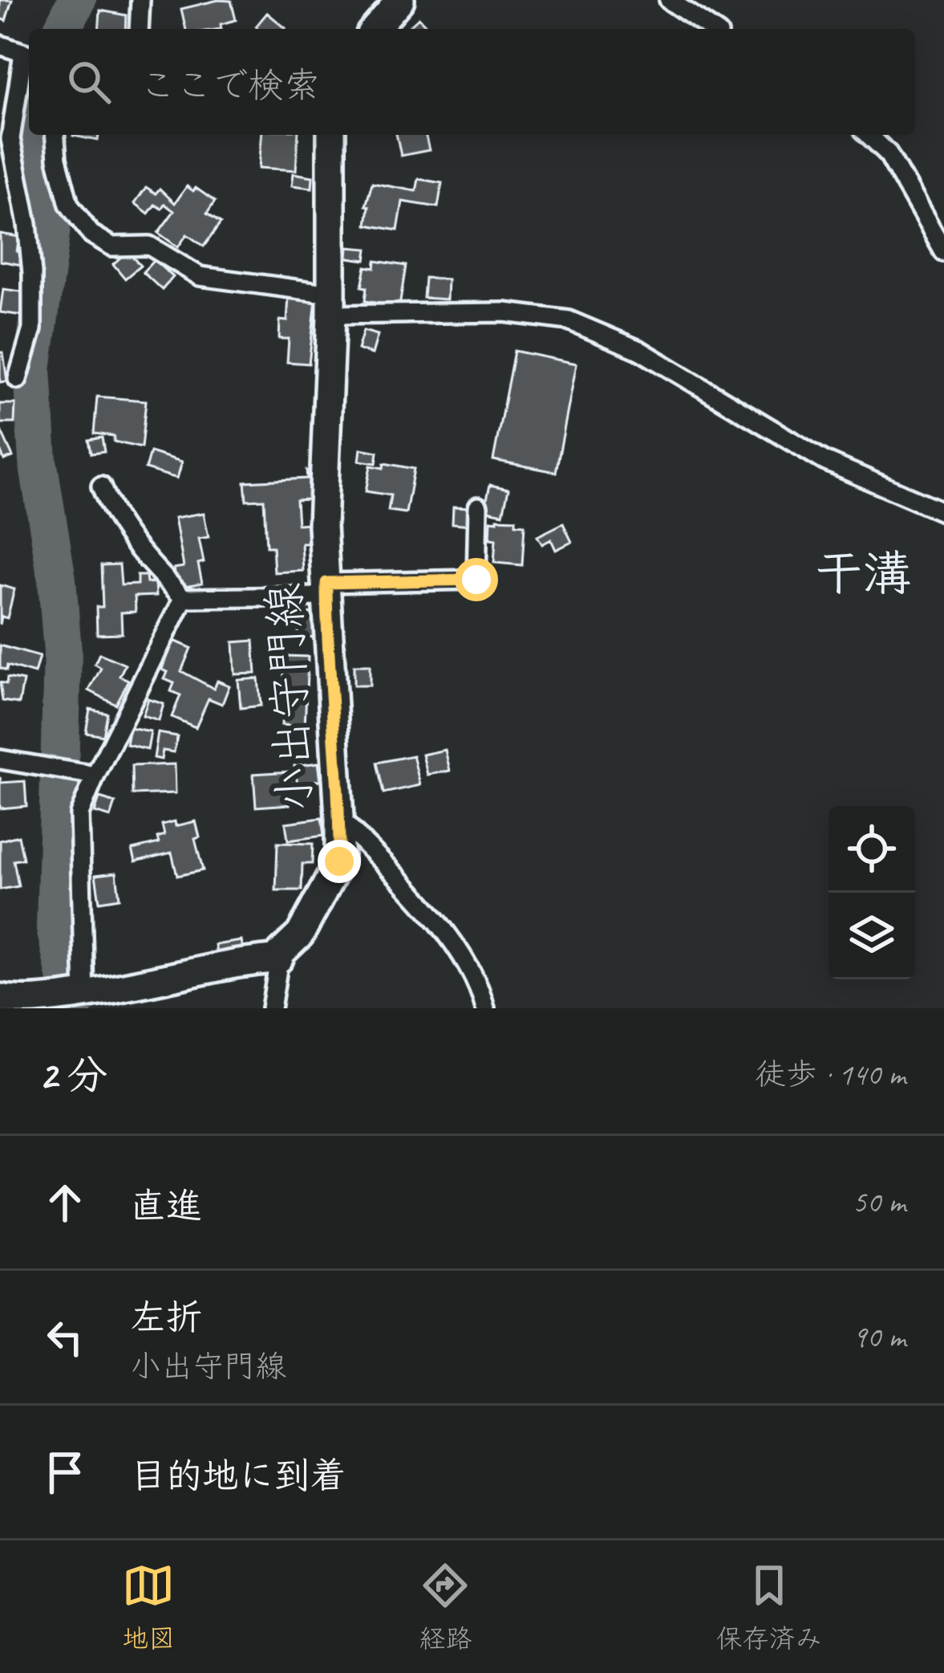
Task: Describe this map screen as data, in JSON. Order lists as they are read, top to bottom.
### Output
{
  "streets": {
    "main road": ["小出守門線"]
  },
  "districts": ["干溝"],
  "page": {
    "search": "ここで検索",
    "heading": ["2 分", "徒歩 · 140 m"],
    "list": [
      ["直進", "50 m"],
      ["左折", "小出守門線", "90 m"],
      "目的地に到着"
    ],
    "nav": ["地図", "経路", "保存済み"]
  }
}
